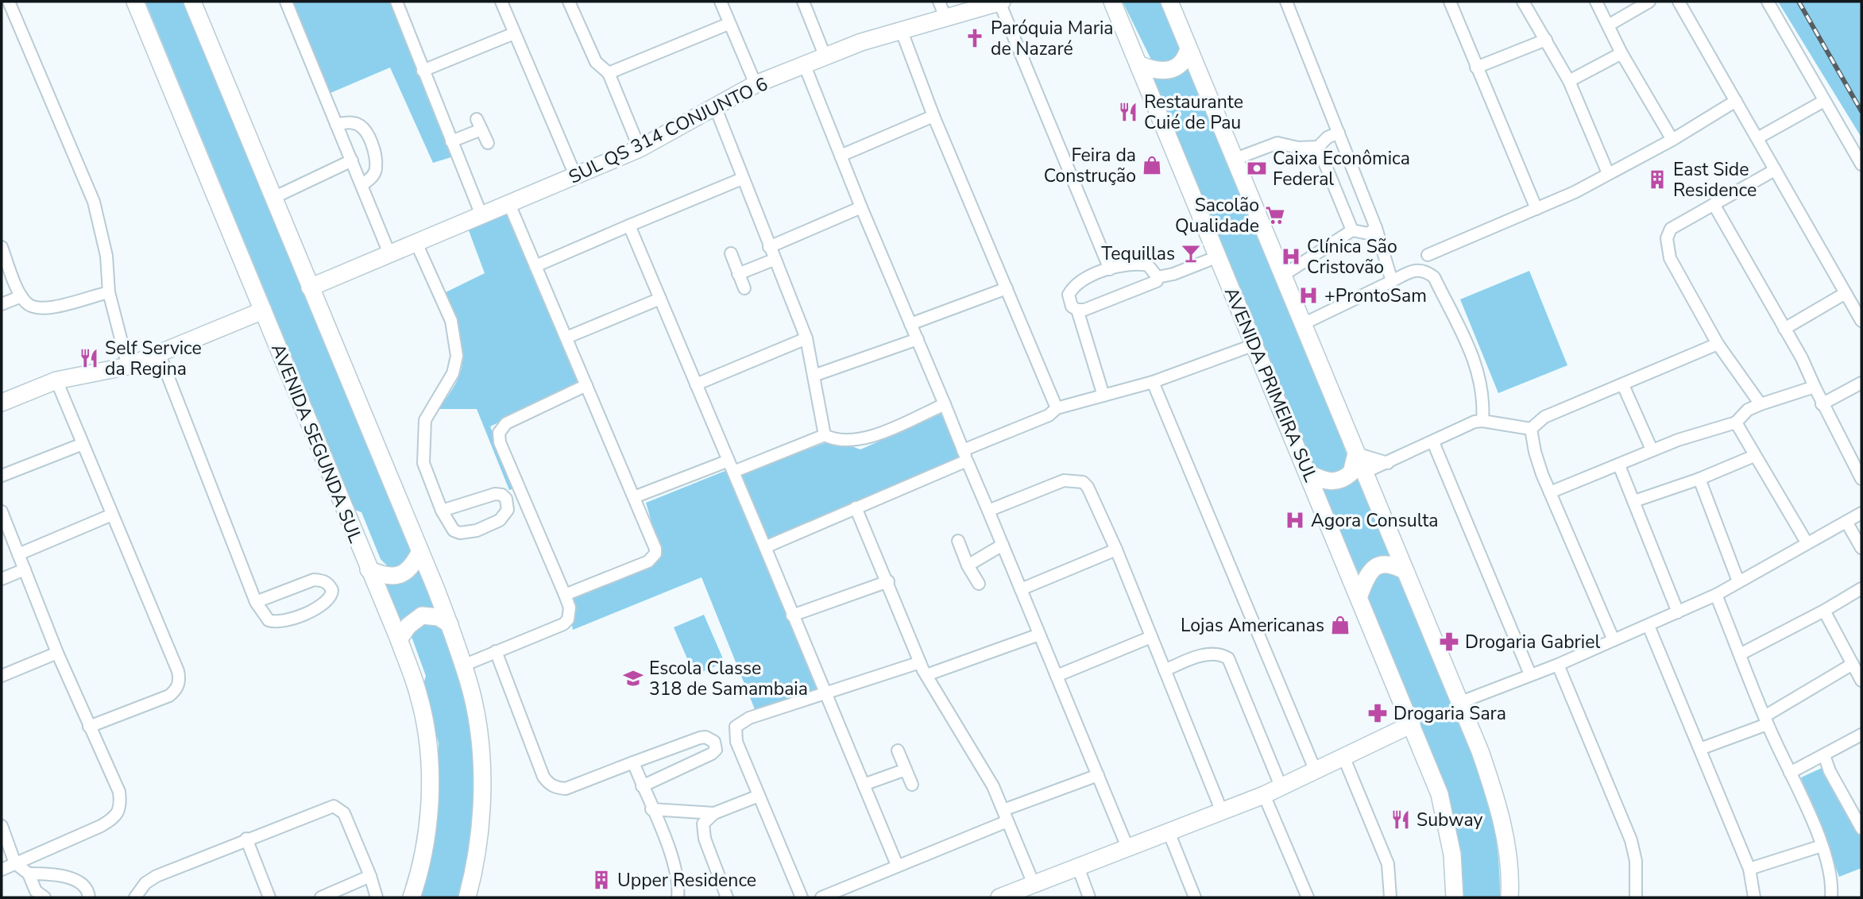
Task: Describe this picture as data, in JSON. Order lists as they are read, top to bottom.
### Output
{
  "streets": {
    "main road": ["SUL QS 314 CONJUNTO 6", "AVENIDA PRIMEIRA SUL", "AVENIDA SEGUNDA SUL"]
  },
  "places": {
    "church": ["Paróquia Maria de Nazaré"],
    "restaurant": ["Restaurante Cuié de Pau", "Self Service da Regina", "Subway"],
    "shop": ["Feira da Construção", "Lojas Americanas"],
    "bank": ["Caixa Econômica Federal"],
    "building": ["East Side Residence", "Upper Residence"],
    "supermarket": ["Sacolão Qualidade"],
    "bar": ["Tequillas"],
    "hospital": ["Clínica São Cristovão", "+ProntoSam", "Agora Consulta"],
    "pharmacy": ["Drogaria Gabriel", "Drogaria Sara"],
    "school or university": ["Escola Classe 318 de Samambaia"]
  }
}
